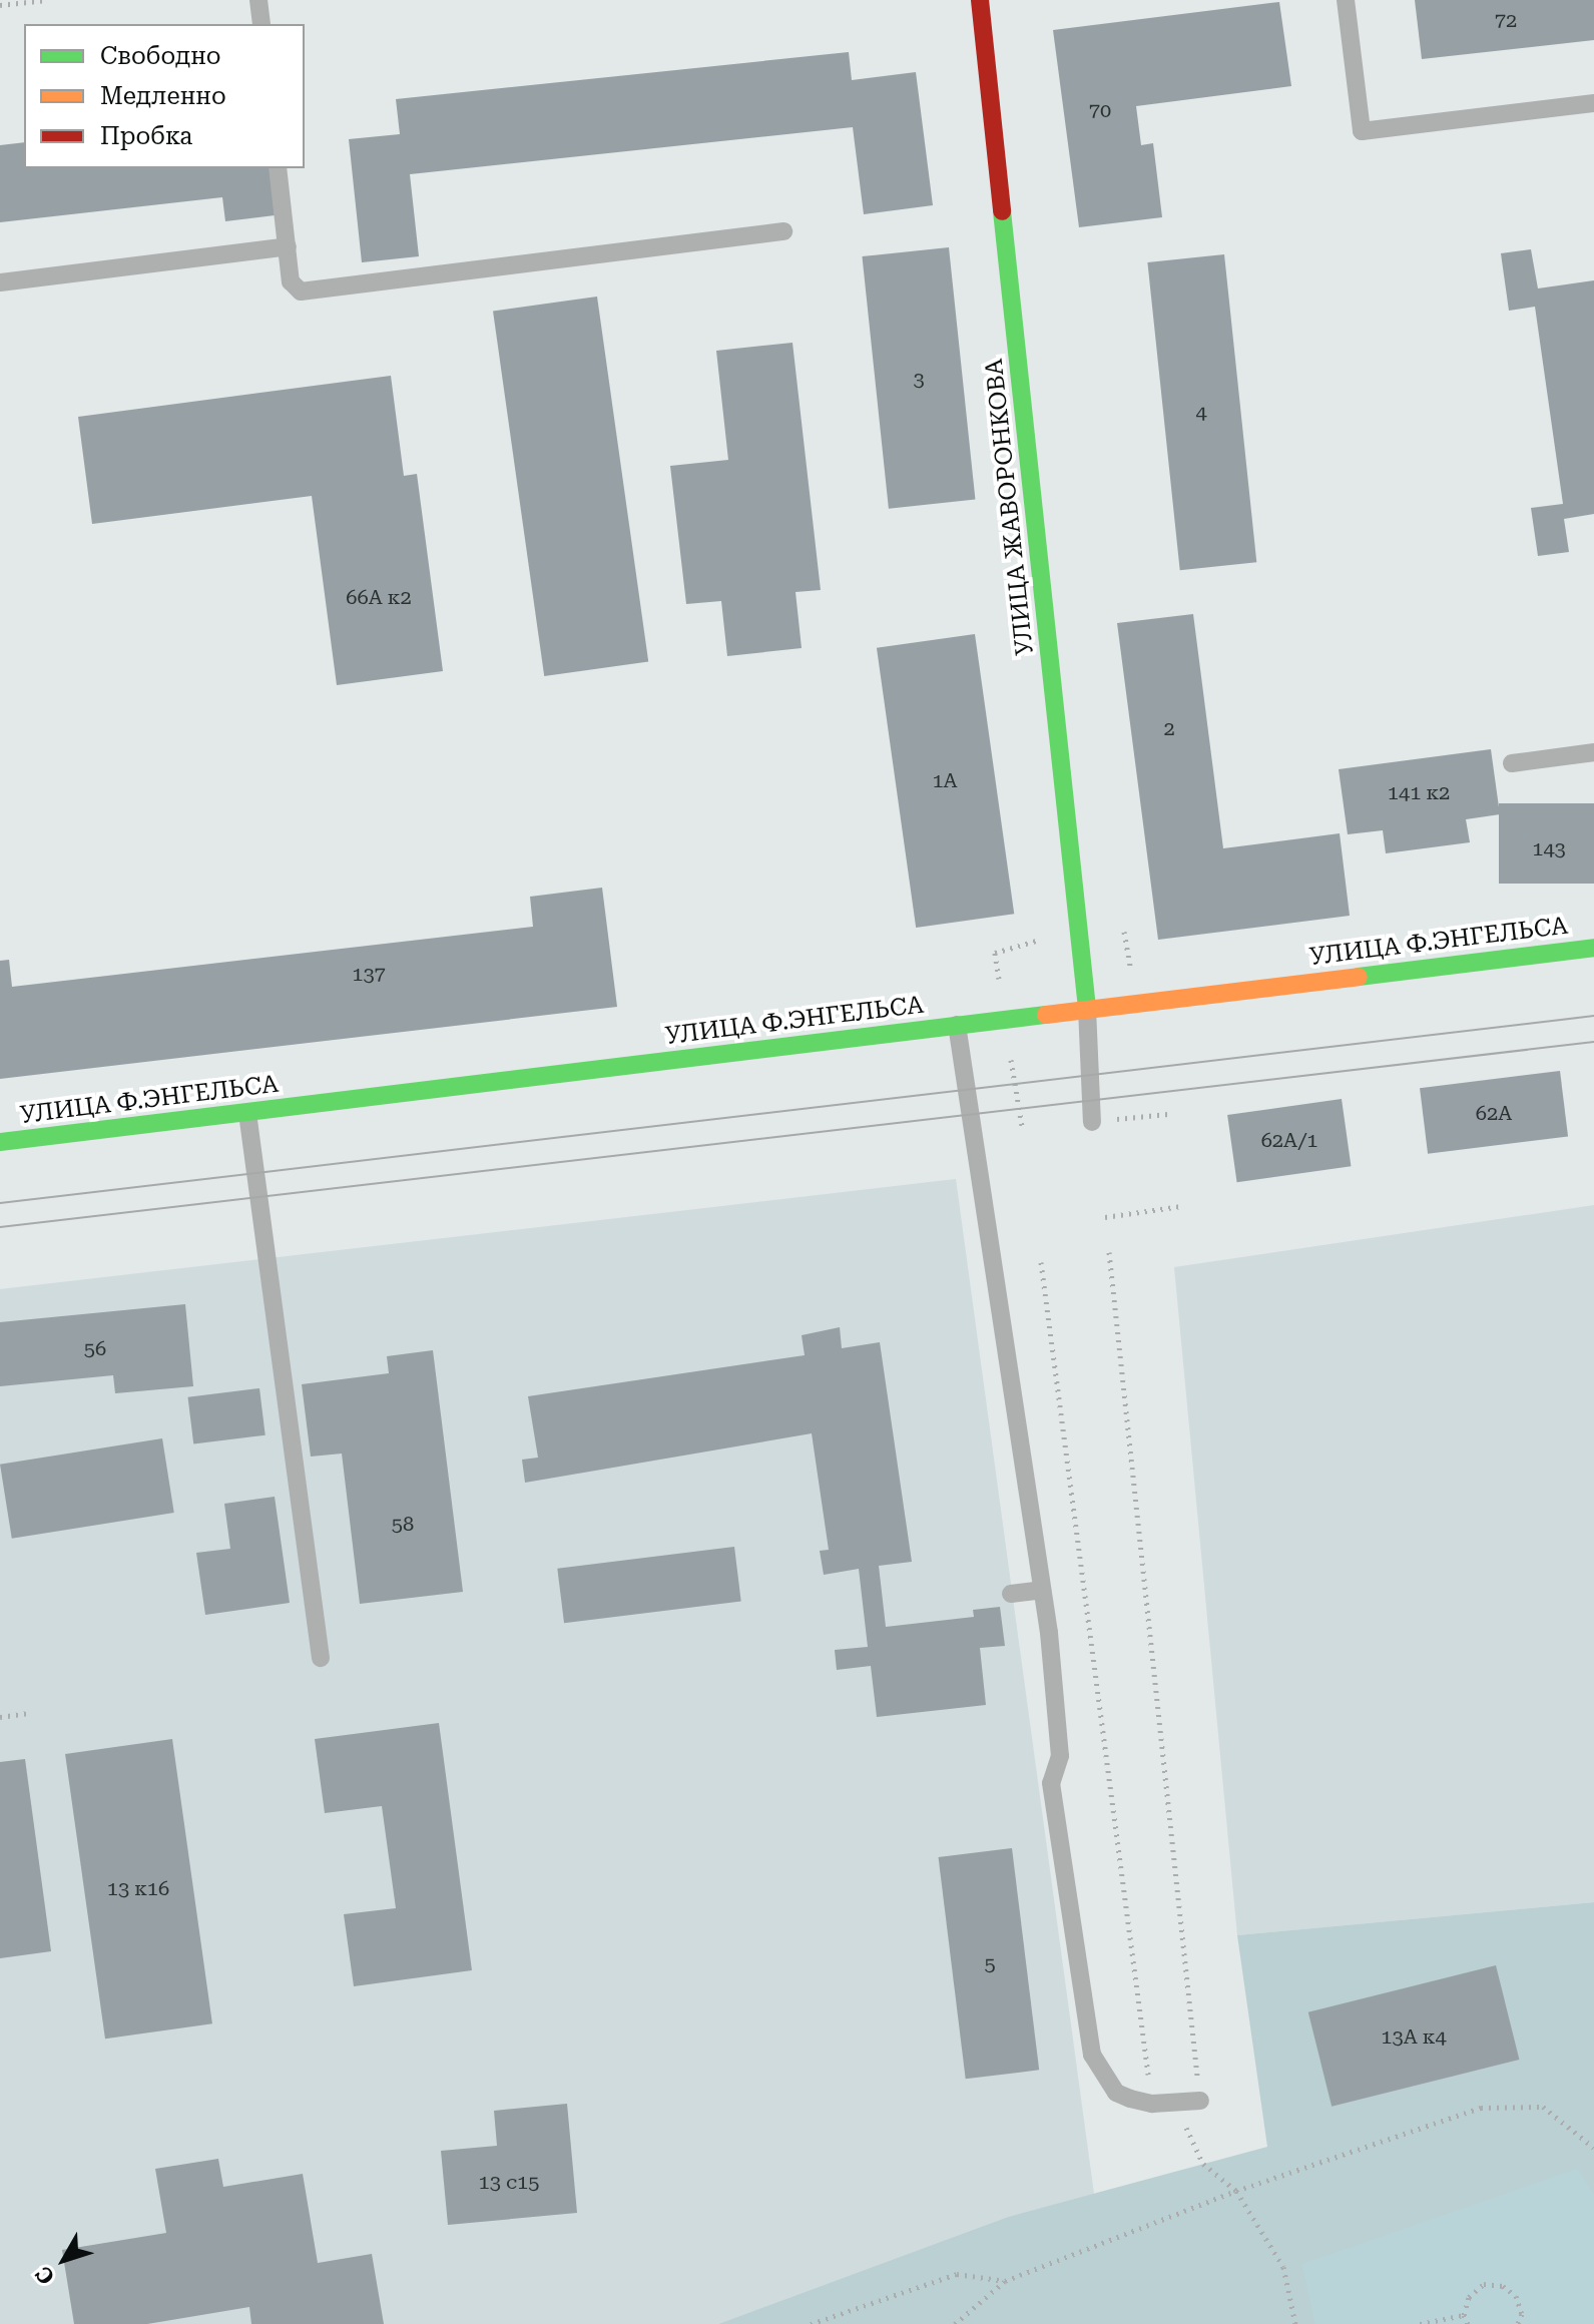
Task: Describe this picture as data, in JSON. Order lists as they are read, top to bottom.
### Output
{
  "streets": {
    "street": ["УЛИЦА ЖАВОРОНКОВА", "УЛИЦА Ф.ЭНГЕЛЬСА"]
  },
  "crossings": [
    ["УЛИЦА ЖАВОРОНКОВА", "УЛИЦА Ф.ЭНГЕЛЬСА"]
  ],
  "house_numbers": [
    "72",
    "70",
    "3",
    "4",
    "66А к2",
    "2",
    "1А",
    "141 к2",
    "143",
    "137",
    "62А",
    "62А/1",
    "56",
    "58",
    "13 к16",
    "5",
    "13А к4",
    "13 с15"
  ],
  "legend": ["Свободно", "Медленно", "Пробка"],
  "north": "bottom left"
}
